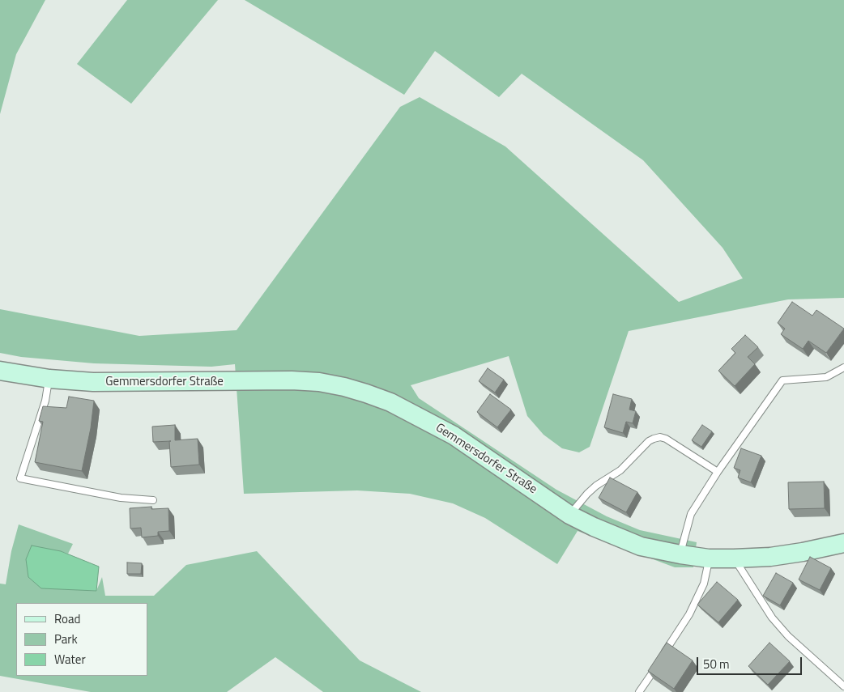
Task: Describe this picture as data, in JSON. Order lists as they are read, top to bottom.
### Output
{
  "streets": {
    "main road": ["Gemmersdorfer Straße"]
  },
  "legend": ["Road", "Park", "Water"],
  "scale_bar": "50 m"
}
